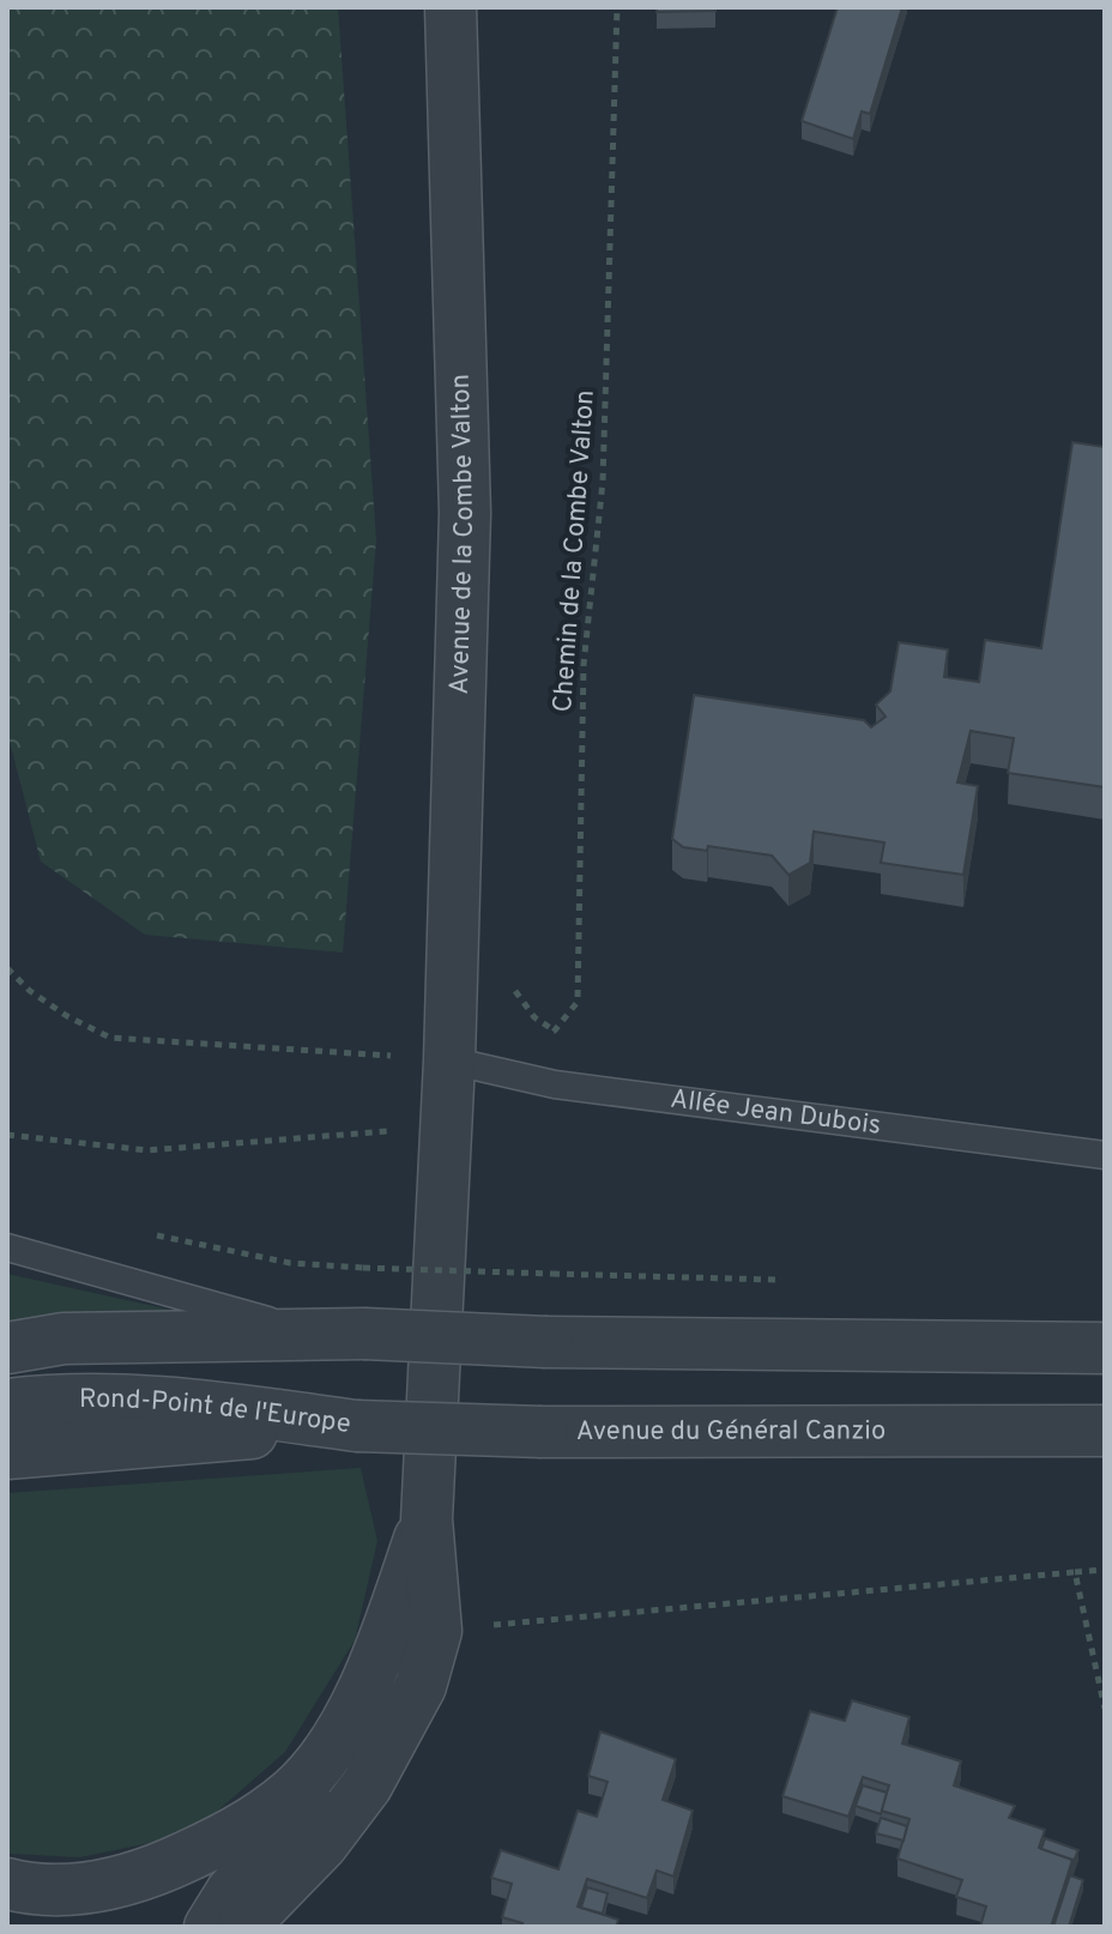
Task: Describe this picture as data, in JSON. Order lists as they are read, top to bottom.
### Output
{
  "streets": {
    "street": ["Avenue de la Combe Valton", "Rond-Point de l'Europe", "Avenue du Général Canzio"],
    "lane": ["Allée Jean Dubois"],
    "path": ["Chemin de la Combe Valton"]
  },
  "crossings": [
    ["Avenue de la Combe Valton", "Allée Jean Dubois"],
    ["Chemin de la Combe Valton", "Allée Jean Dubois"],
    ["Rond-Point de l'Europe", "Avenue du Général Canzio"]
  ]
}
